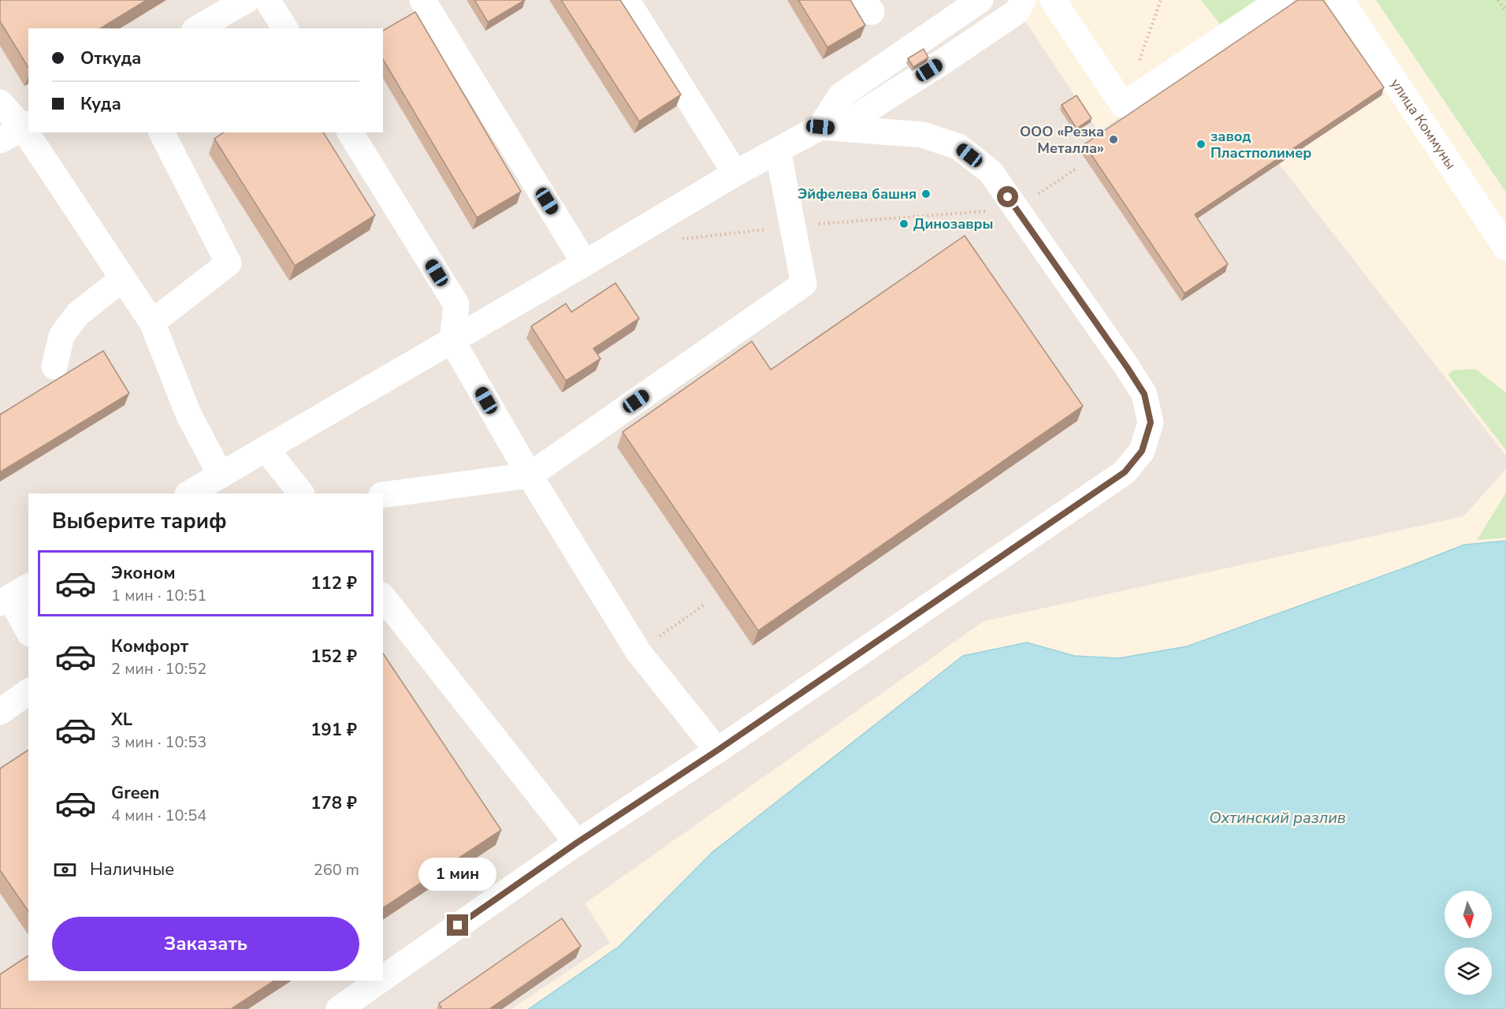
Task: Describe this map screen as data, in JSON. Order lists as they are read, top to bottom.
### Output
{
  "streets": {
    "street": ["улица Коммуны"]
  },
  "water": ["Охтинский разлив"],
  "places": [
    "ООО «Резка Металла»",
    "завод Пластполимер",
    "Эйфелева башня",
    "Динозавры"
  ],
  "north": "bottom",
  "page": {
    "banner": ["Откуда", "Куда"],
    "heading": "Выберите тариф",
    "list": [
      {
        "name": "Эконом",
        "note": "1 мин · 10:51",
        "value": "112 ₽"
      },
      {
        "name": "Комфорт",
        "note": "2 мин · 10:52",
        "value": "152 ₽"
      },
      {
        "name": "XL",
        "note": "3 мин · 10:53",
        "value": "191 ₽"
      },
      {
        "name": "Green",
        "note": "4 мин · 10:54",
        "value": "178 ₽"
      }
    ],
    "pay": ["Наличные", "260 m"],
    "bubble": "1 мин",
    "buttons": "Заказать"
  }
}
